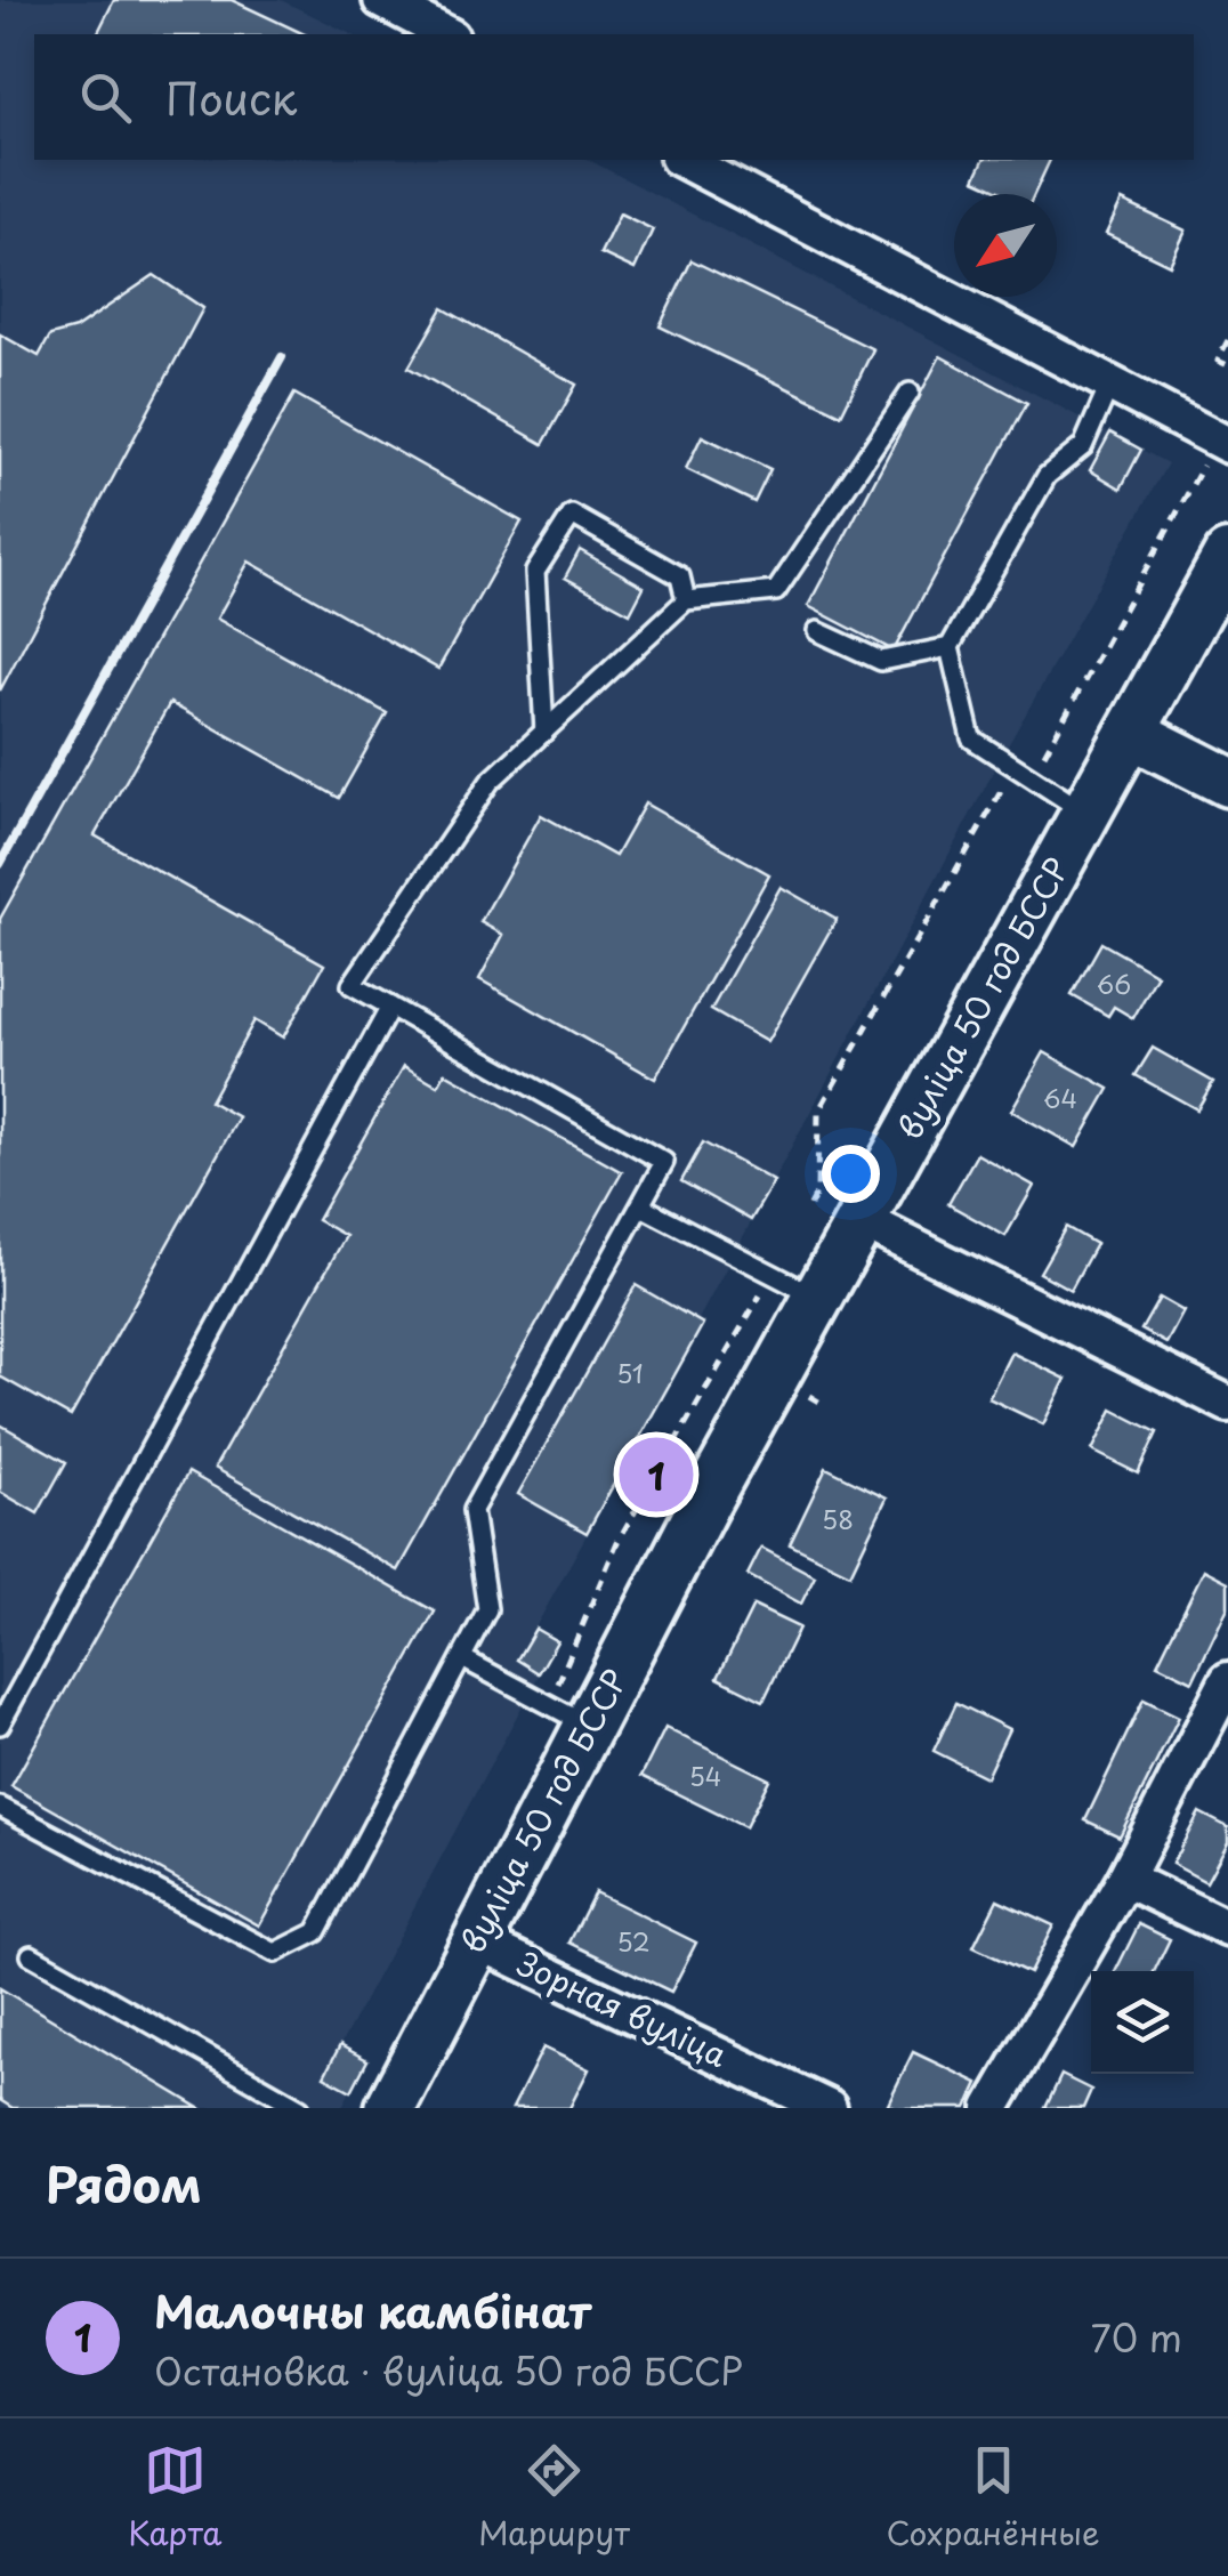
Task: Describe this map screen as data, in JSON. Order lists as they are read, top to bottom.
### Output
{
  "streets": {
    "main road": ["вуліца 50 год БССР"],
    "street": ["Зорная вуліца"]
  },
  "crossings": [
    ["вуліца 50 год БССР", "Зорная вуліца"]
  ],
  "house_numbers": [
    "66",
    "64",
    "51",
    "58",
    "54",
    "52"
  ],
  "north": "bottom left",
  "page": {
    "search": "Поиск",
    "pins": "1",
    "heading": "Рядом",
    "list": [
      {
        "mark": "1",
        "name": "Малочны камбінат",
        "note": "Остановка · вуліца 50 год БССР",
        "value": "70 m"
      }
    ],
    "nav": ["Карта", "Маршрут", "Сохранённые"]
  }
}
